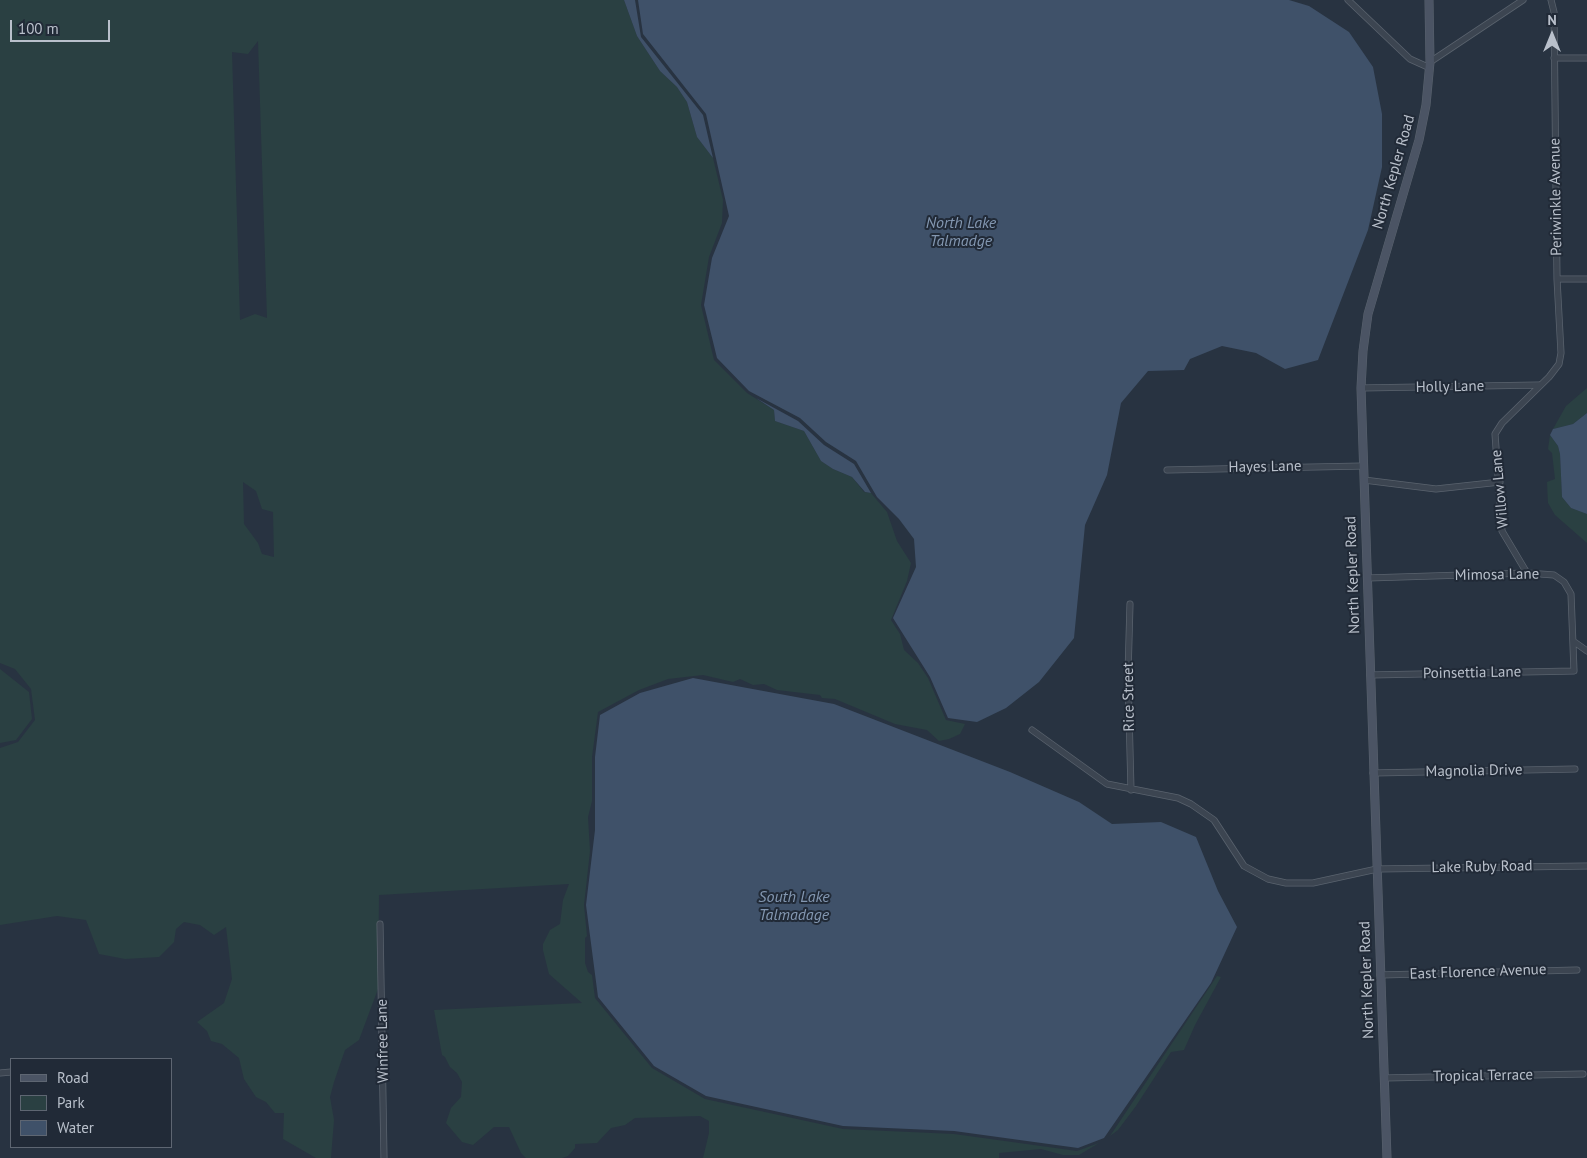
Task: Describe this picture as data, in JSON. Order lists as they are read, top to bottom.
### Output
{
  "streets": {
    "main road": ["North Kepler Road"],
    "street": [
      "Periwinkle Avenue",
      "Holly Lane",
      "Hayes Lane",
      "Willow Lane",
      "Mimosa Lane",
      "Poinsettia Lane",
      "Rice Street",
      "Magnolia Drive",
      "Lake Ruby Road",
      "East Florence Avenue",
      "Winfree Lane",
      "Tropical Terrace"
    ]
  },
  "crossings": [
    ["North Kepler Road", "Holly Lane"],
    ["North Kepler Road", "Hayes Lane"],
    ["North Kepler Road", "Mimosa Lane"],
    ["North Kepler Road", "Poinsettia Lane"],
    ["North Kepler Road", "Magnolia Drive"],
    ["North Kepler Road", "Lake Ruby Road"],
    ["North Kepler Road", "East Florence Avenue"],
    ["North Kepler Road", "Tropical Terrace"],
    ["Periwinkle Avenue", "Holly Lane"],
    ["Periwinkle Avenue", "Willow Lane"],
    ["Holly Lane", "Willow Lane"],
    ["Willow Lane", "Mimosa Lane"],
    ["Mimosa Lane", "Poinsettia Lane"],
    ["Rice Street", "Lake Ruby Road"]
  ],
  "water": ["North Lake Talmadge", "South Lake Talmadage"],
  "legend": ["Road", "Park", "Water"],
  "scale_bar": "100 m",
  "north": "top"
}
